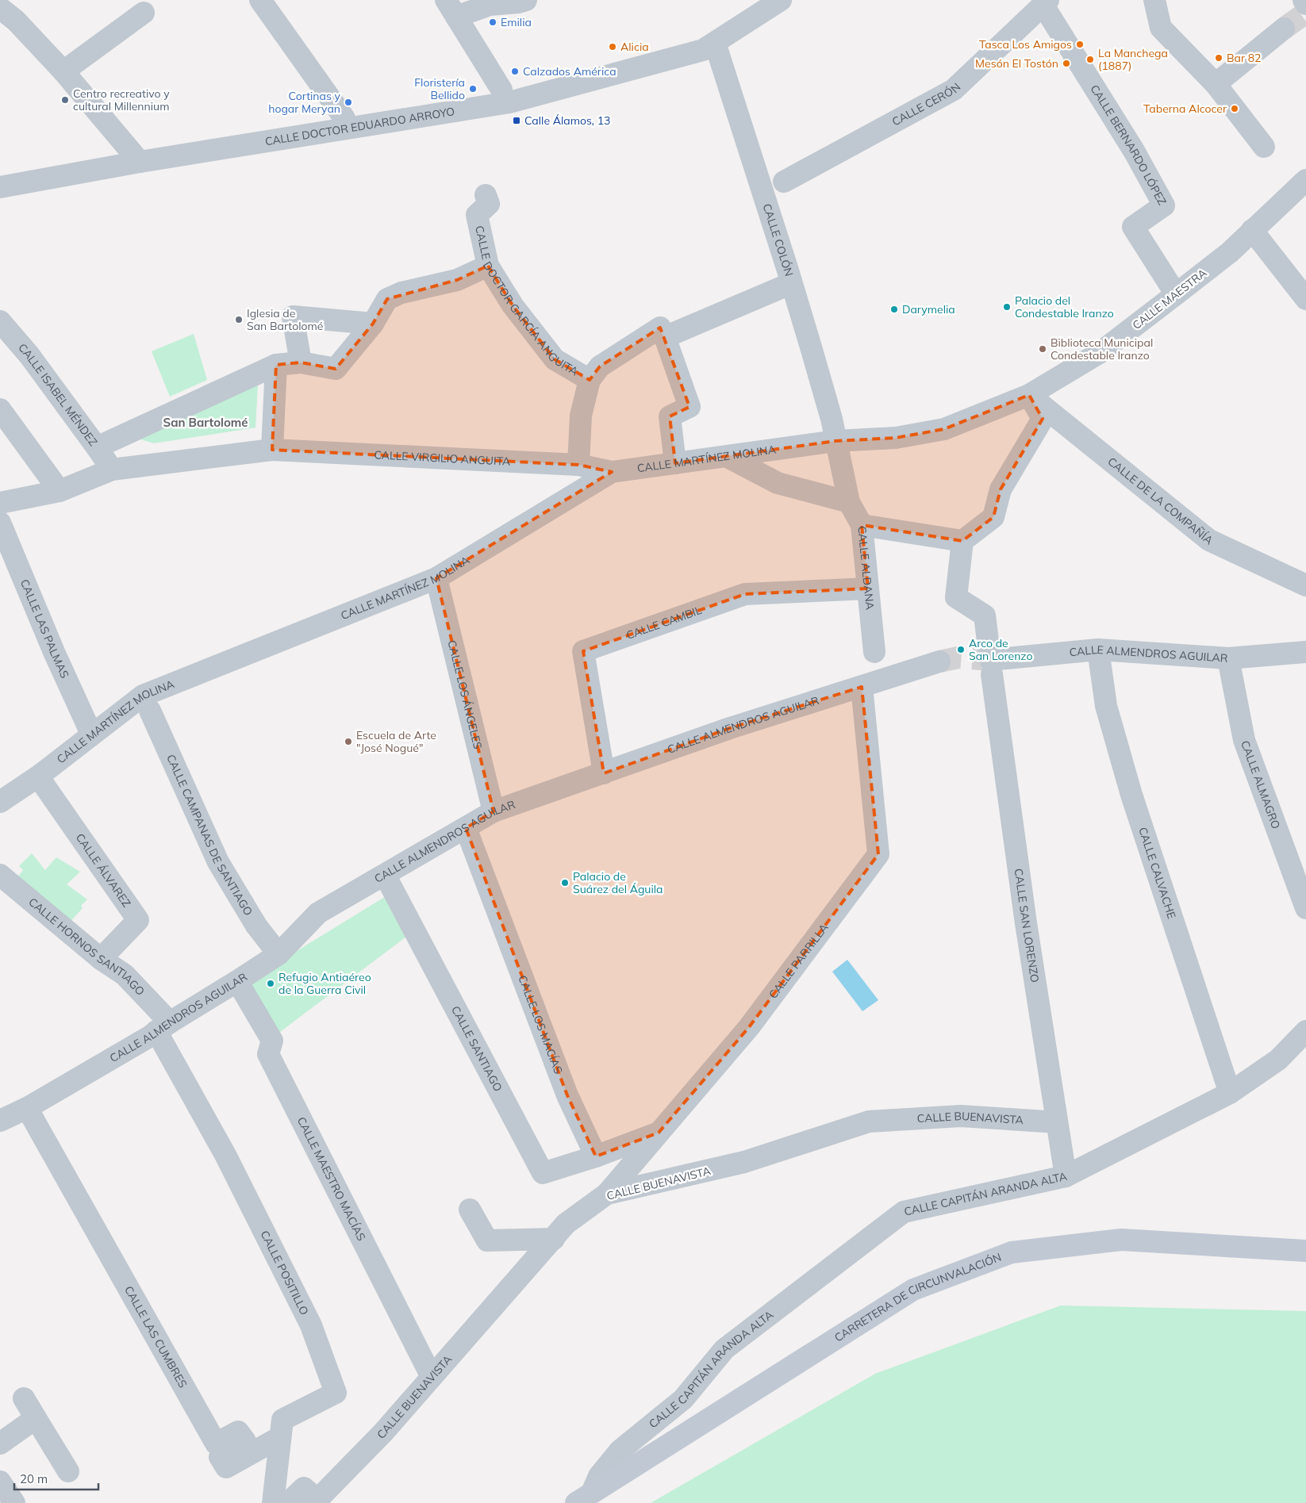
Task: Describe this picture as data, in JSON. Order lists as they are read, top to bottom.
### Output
{
  "streets": {
    "main road": ["CARRETERA DE CIRCUNVALACIÓN"],
    "street": [
      "CALLE CERÓN",
      "CALLE DOCTOR EDUARDO ARROYO",
      "CALLE BERNARDO LÓPEZ",
      "CALLE COLÓN",
      "CALLE DOCTOR GARCÍA ANGUITA",
      "CALLE MAESTRA",
      "CALLE ISABEL MÉNDEZ",
      "CALLE VIRGILIO ANGUITA",
      "CALLE MARTÍNEZ MOLINA",
      "CALLE DE LA COMPAÑÍA",
      "CALLE ALDANA",
      "CALLE CAMBIL",
      "CALLE LAS PALMAS",
      "CALLE ALMENDROS AGUILAR",
      "CALLE LOS ÁNGELES",
      "CALLE ALMAGRO",
      "CALLE CAMPANAS DE SANTIAGO",
      "CALLE ÁLVAREZ",
      "CALLE CALVACHE",
      "CALLE SAN LORENZO",
      "CALLE HORNOS SANTIAGO",
      "CALLE PARRILLA",
      "CALLE LOS MACÍAS",
      "CALLE SANTIAGO",
      "CALLE BUENAVISTA",
      "CALLE MAESTRO MACÍAS",
      "CALLE CAPITÁN ARANDA ALTA",
      "CALLE POSITILLO",
      "CALLE LAS CUMBRES"
    ]
  },
  "crossings": [
    ["CALLE CERÓN", "CALLE BERNARDO LÓPEZ"],
    ["CALLE DOCTOR EDUARDO ARROYO", "CALLE COLÓN"],
    ["CALLE BERNARDO LÓPEZ", "CALLE MAESTRA"],
    ["CALLE COLÓN", "CALLE MAESTRA"],
    ["CALLE COLÓN", "CALLE MARTÍNEZ MOLINA"],
    ["CALLE COLÓN", "CALLE ALDANA"],
    ["CALLE MAESTRA", "CALLE MARTÍNEZ MOLINA"],
    ["CALLE MAESTRA", "CALLE DE LA COMPAÑÍA"],
    ["CALLE MAESTRA", "CALLE ALDANA"],
    ["CALLE ISABEL MÉNDEZ", "CALLE VIRGILIO ANGUITA"],
    ["CALLE VIRGILIO ANGUITA", "CALLE MARTÍNEZ MOLINA"],
    ["CALLE MARTÍNEZ MOLINA", "CALLE ALDANA"],
    ["CALLE MARTÍNEZ MOLINA", "CALLE LAS PALMAS"],
    ["CALLE MARTÍNEZ MOLINA", "CALLE LOS ÁNGELES"],
    ["CALLE MARTÍNEZ MOLINA", "CALLE ÁLVAREZ"],
    ["CALLE ALDANA", "CALLE CAMBIL"],
    ["CALLE CAMBIL", "CALLE ALMENDROS AGUILAR"],
    ["CALLE ALMENDROS AGUILAR", "CALLE LOS ÁNGELES"],
    ["CALLE ALMENDROS AGUILAR", "CALLE ALMAGRO"],
    ["CALLE ALMENDROS AGUILAR", "CALLE CAMPANAS DE SANTIAGO"],
    ["CALLE ALMENDROS AGUILAR", "CALLE CALVACHE"],
    ["CALLE ALMENDROS AGUILAR", "CALLE SAN LORENZO"],
    ["CALLE ALMENDROS AGUILAR", "CALLE HORNOS SANTIAGO"],
    ["CALLE ALMENDROS AGUILAR", "CALLE PARRILLA"],
    ["CALLE ALMENDROS AGUILAR", "CALLE LOS MACÍAS"],
    ["CALLE ALMENDROS AGUILAR", "CALLE SANTIAGO"],
    ["CALLE ALMENDROS AGUILAR", "CALLE MAESTRO MACÍAS"],
    ["CALLE ALMENDROS AGUILAR", "CALLE POSITILLO"],
    ["CALLE ALMENDROS AGUILAR", "CALLE LAS CUMBRES"],
    ["CALLE ÁLVAREZ", "CALLE HORNOS SANTIAGO"],
    ["CALLE CALVACHE", "CALLE CAPITÁN ARANDA ALTA"],
    ["CALLE SAN LORENZO", "CALLE BUENAVISTA"],
    ["CALLE SAN LORENZO", "CALLE CAPITÁN ARANDA ALTA"],
    ["CALLE HORNOS SANTIAGO", "CALLE POSITILLO"],
    ["CALLE PARRILLA", "CALLE BUENAVISTA"],
    ["CALLE LOS MACÍAS", "CALLE SANTIAGO"],
    ["CALLE BUENAVISTA", "CALLE MAESTRO MACÍAS"],
    ["CALLE CAPITÁN ARANDA ALTA", "CARRETERA DE CIRCUNVALACIÓN"],
    ["CALLE POSITILLO", "CALLE LAS CUMBRES"]
  ],
  "districts": ["San Bartolomé"],
  "places": {
    "other": [
      "Emilia",
      "Tasca Los Amigos",
      "Alicia",
      "Bar 82",
      "La Manchega (1887)",
      "Mesón El Tostón",
      "Calzados América",
      "Floristería Bellido",
      "Centro recreativo y cultural Millennium",
      "Cortinas y hogar Meryan",
      "Taberna Alcocer",
      "Palacio del Condestable Iranzo",
      "Darymelia",
      "Iglesia de San Bartolomé",
      "Biblioteca Municipal Condestable Iranzo",
      "Arco de San Lorenzo",
      "Escuela de Arte \"José Nogué\"",
      "Palacio de Suárez del Águila",
      "Refugio Antiaéreo de la Guerra Civil"
    ],
    "transit": ["Calle Álamos, 13"]
  },
  "scale_bar": "20 m"
}
